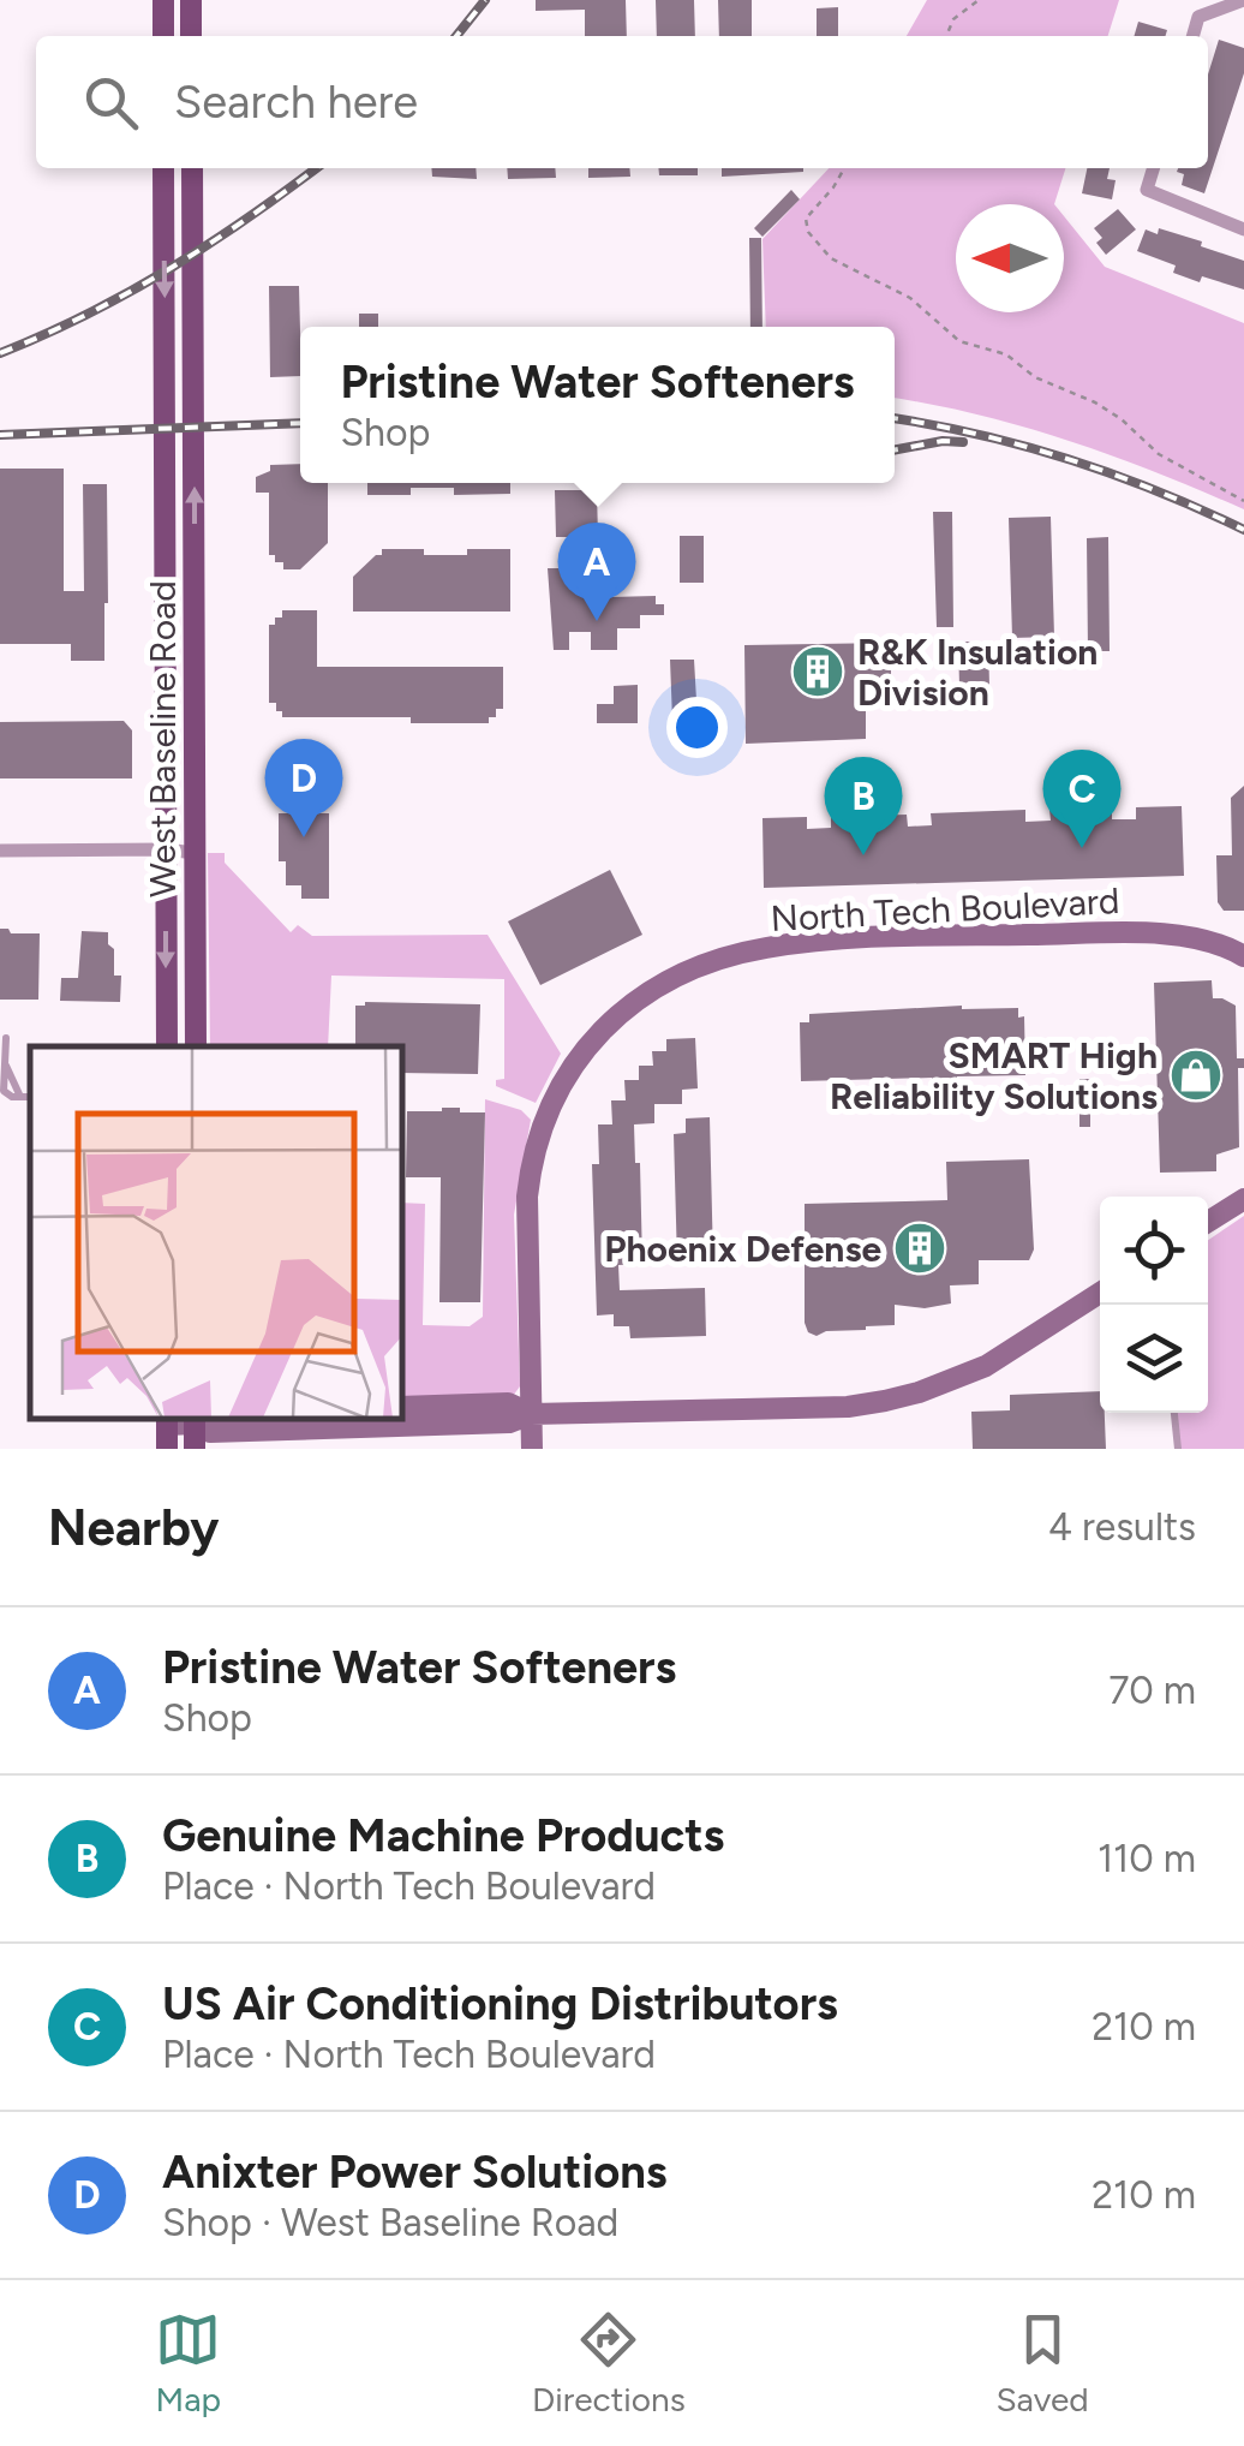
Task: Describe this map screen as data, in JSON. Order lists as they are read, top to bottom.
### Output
{
  "streets": {
    "main road": ["West Baseline Road"],
    "street": ["North Tech Boulevard"]
  },
  "places": {
    "building": ["R&K Insulation Division", "Phoenix Defense"],
    "shop": ["SMART High Reliability Solutions"]
  },
  "north": "left",
  "page": {
    "search": "Search here",
    "popup": ["Pristine Water Softeners", "Shop"],
    "pins": [
      "A",
      "D",
      "C",
      "B"
    ],
    "heading": ["Nearby", "4 results"],
    "list": [
      {
        "mark": "A",
        "name": "Pristine Water Softeners",
        "note": "Shop",
        "value": "70 m"
      },
      {
        "mark": "B",
        "name": "Genuine Machine Products",
        "note": "Place · North Tech Boulevard",
        "value": "110 m"
      },
      {
        "mark": "C",
        "name": "US Air Conditioning Distributors",
        "note": "Place · North Tech Boulevard",
        "value": "210 m"
      },
      {
        "mark": "D",
        "name": "Anixter Power Solutions",
        "note": "Shop · West Baseline Road",
        "value": "210 m"
      }
    ],
    "nav": ["Map", "Directions", "Saved"]
  }
}
